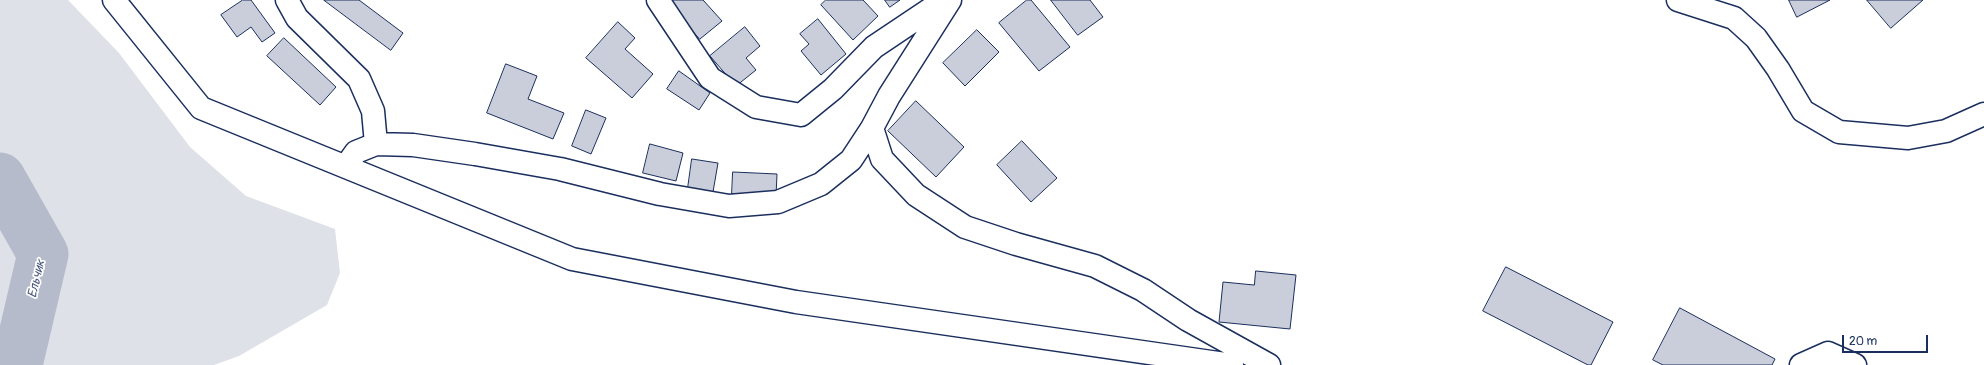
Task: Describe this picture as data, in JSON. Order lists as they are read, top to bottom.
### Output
{
  "water": ["Ельчик"],
  "scale_bar": "20 m"
}
